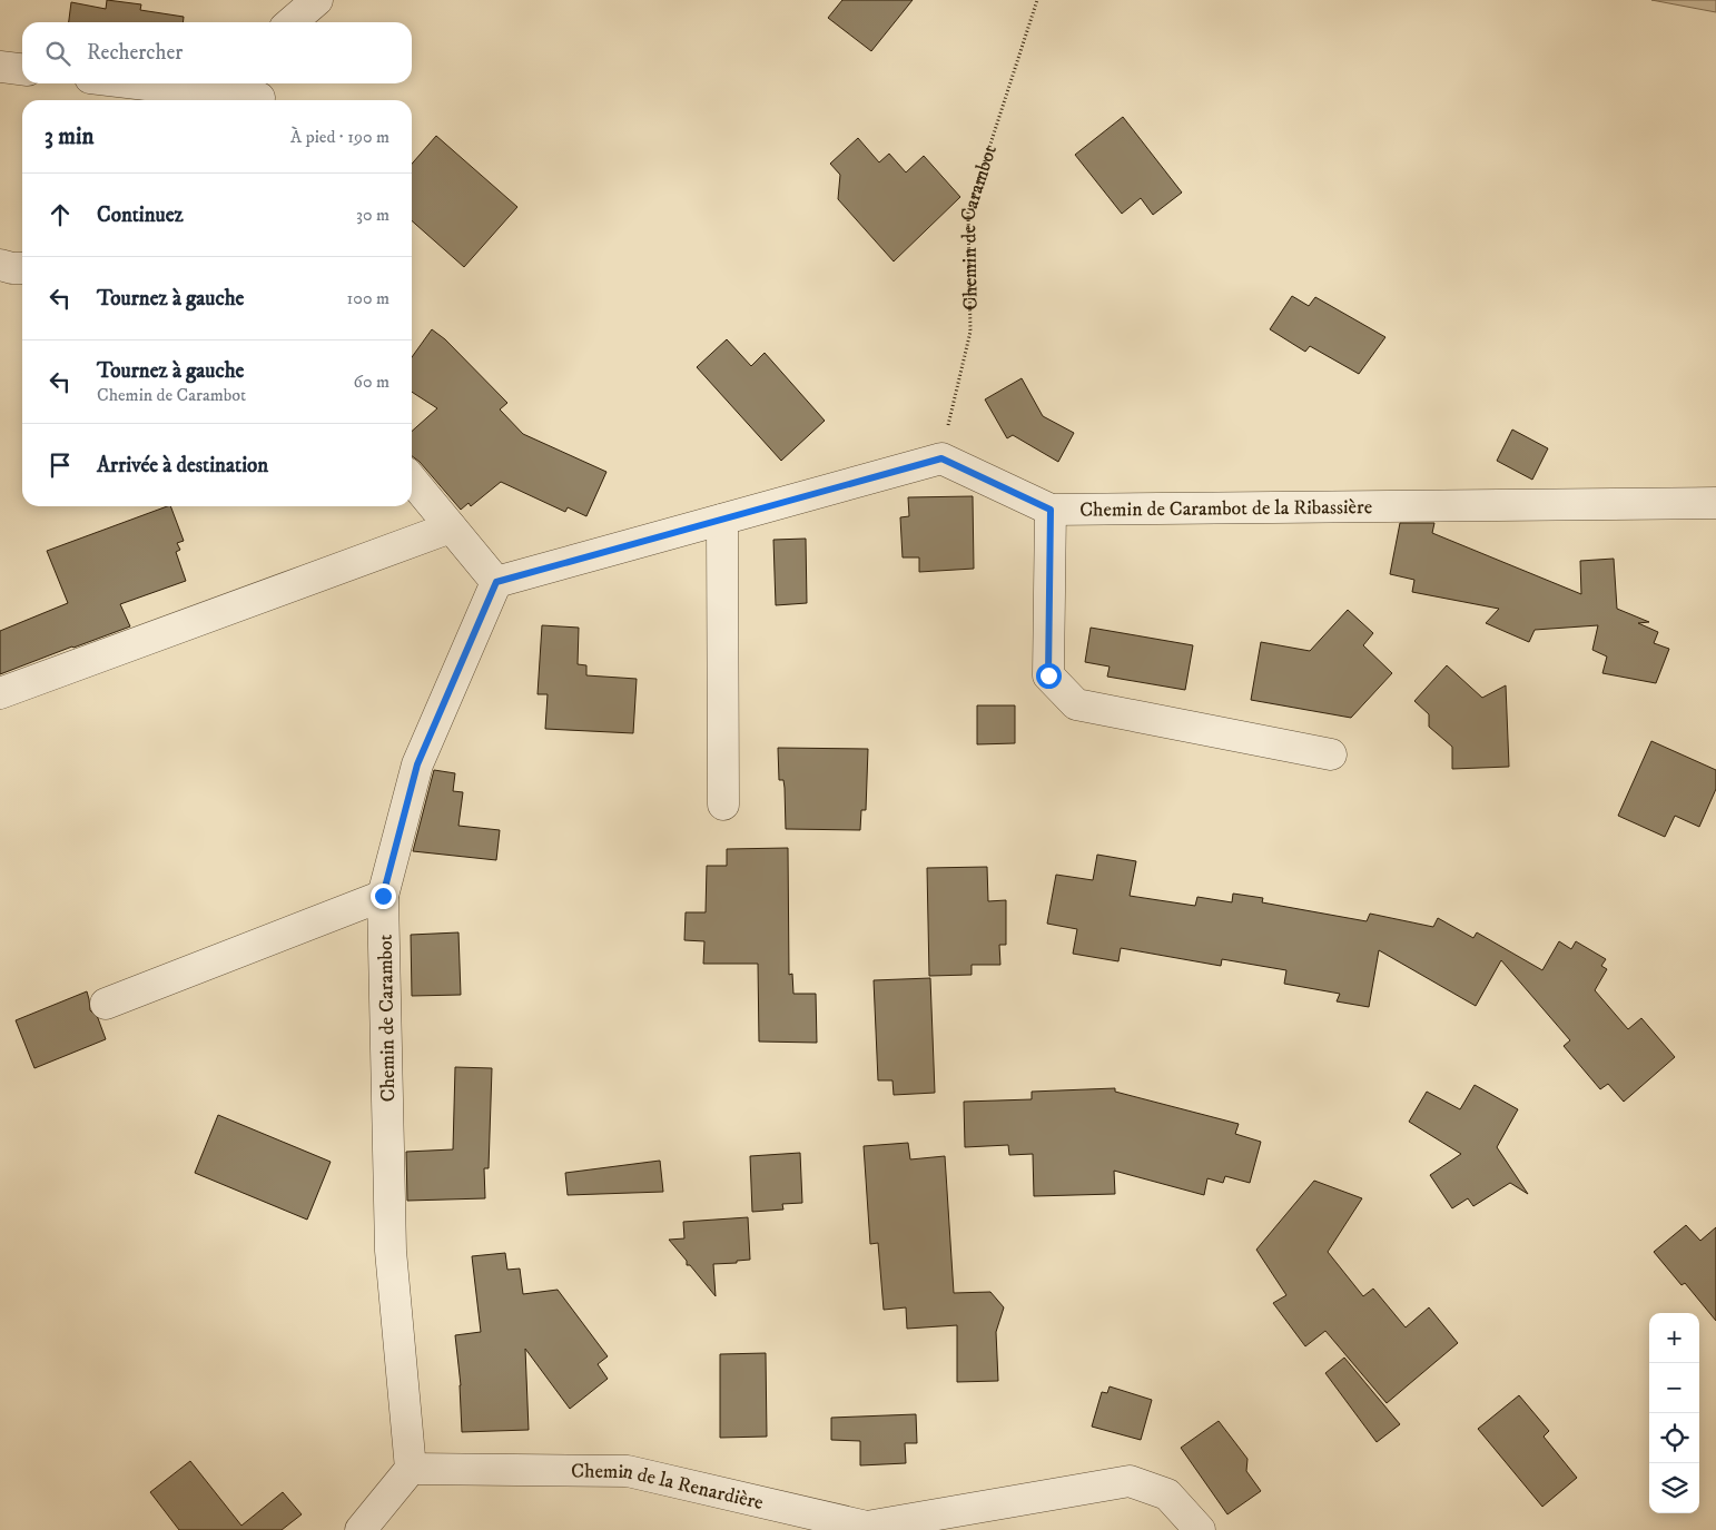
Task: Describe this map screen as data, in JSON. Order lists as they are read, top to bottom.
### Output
{
  "streets": {
    "street": ["Chemin de Carambot", "Chemin de Carambot de la Ribassière", "Chemin de la Renardière"]
  },
  "crossings": [
    ["Chemin de Carambot", "Chemin de Carambot de la Ribassière"],
    ["Chemin de Carambot", "Chemin de la Renardière"]
  ],
  "page": {
    "search": "Rechercher",
    "heading": ["3 min", "À pied · 190 m"],
    "list": [
      ["Continuez", "30 m"],
      ["Tournez à gauche", "100 m"],
      ["Tournez à gauche", "Chemin de Carambot", "60 m"],
      "Arrivée à destination"
    ],
    "map_buttons": ["+", "−"]
  }
}
